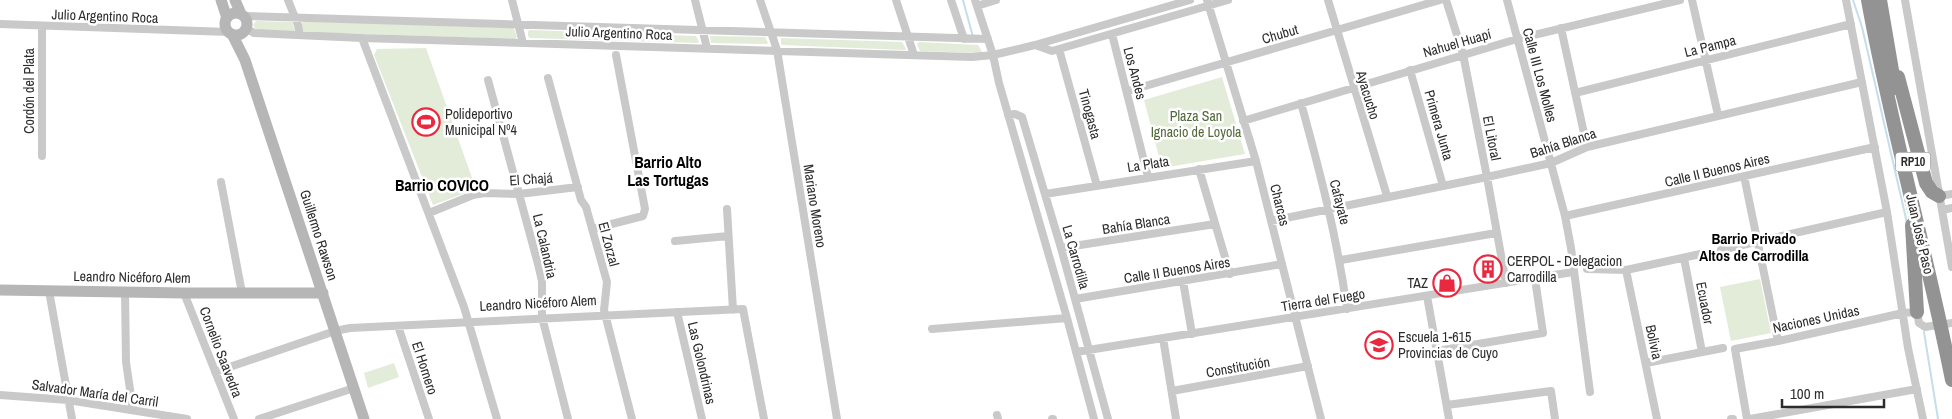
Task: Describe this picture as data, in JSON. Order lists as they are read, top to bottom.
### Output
{
  "streets": {
    "highway": ["RP10", "Juan José Paso"],
    "main road": ["Guillermo Rawson", "Leandro Nicéforo Alem"],
    "street": [
      "Julio Argentino Roca",
      "Chubut",
      "Nahuel Huapí",
      "La Pampa",
      "Los Andes",
      "Calle III Los Molles",
      "Cordón del Plata",
      "Ayacucho",
      "Tinogasta",
      "Primera Junta",
      "El Litoral",
      "Bahía Blanca",
      "La Plata",
      "Calle II Buenos Aires",
      "El Chajá",
      "Cafayate",
      "Charcas",
      "Mariano Moreno",
      "El Zorzal",
      "La Calandria",
      "La Carrodilla",
      "Tierra del Fuego",
      "Ecuador",
      "Naciones Unidas",
      "Bolivia",
      "Cornelio Saavedra",
      "Las Golondrinas",
      "Constitución",
      "El Hornero",
      "Salvador María del Carril"
    ]
  },
  "crossings": [
    ["Julio Argentino Roca", "Cordón del Plata"],
    ["Julio Argentino Roca", "Mariano Moreno"],
    ["Julio Argentino Roca", "Guillermo Rawson"],
    ["Julio Argentino Roca", "La Carrodilla"],
    ["Chubut", "Los Andes"],
    ["Chubut", "Ayacucho"],
    ["Chubut", "Charcas"],
    ["Nahuel Huapí", "Calle III Los Molles"],
    ["Nahuel Huapí", "Ayacucho"],
    ["Nahuel Huapí", "Primera Junta"],
    ["Nahuel Huapí", "El Litoral"],
    ["Nahuel Huapí", "Cafayate"],
    ["Nahuel Huapí", "Charcas"],
    ["Los Andes", "La Plata"],
    ["Calle III Los Molles", "Bahía Blanca"],
    ["Calle III Los Molles", "Calle II Buenos Aires"],
    ["Calle III Los Molles", "Tierra del Fuego"],
    ["Ayacucho", "Bahía Blanca"],
    ["Tinogasta", "La Plata"],
    ["Primera Junta", "Bahía Blanca"],
    ["El Litoral", "Bahía Blanca"],
    ["El Litoral", "Tierra del Fuego"],
    ["Bahía Blanca", "Cafayate"],
    ["Bahía Blanca", "Charcas"],
    ["Bahía Blanca", "La Carrodilla"],
    ["La Plata", "Charcas"],
    ["La Plata", "La Carrodilla"],
    ["Calle II Buenos Aires", "Charcas"],
    ["Calle II Buenos Aires", "La Carrodilla"],
    ["El Chajá", "El Zorzal"],
    ["El Chajá", "La Calandria"],
    ["Cafayate", "Tierra del Fuego"],
    ["Charcas", "Tierra del Fuego"],
    ["Charcas", "Constitución"],
    ["Guillermo Rawson", "Leandro Nicéforo Alem"],
    ["El Zorzal", "Leandro Nicéforo Alem"],
    ["La Calandria", "Leandro Nicéforo Alem"],
    ["La Carrodilla", "Tierra del Fuego"],
    ["Leandro Nicéforo Alem", "Cornelio Saavedra"],
    ["Leandro Nicéforo Alem", "Las Golondrinas"],
    ["Leandro Nicéforo Alem", "El Hornero"]
  ],
  "districts": ["Barrio Alto Las Tortugas", "Barrio COVICO", "Barrio Privado Altos de Carrodilla"],
  "parks": ["Plaza San Ignacio de Loyola"],
  "places": {
    "sports": ["Polideportivo Municipal Nº4"],
    "building": ["CERPOL - Delegacion Carrodilla"],
    "shop": ["TAZ"],
    "school or university": ["Escuela 1-615 Provincias de Cuyo"]
  },
  "scale_bar": "100 m"
}
